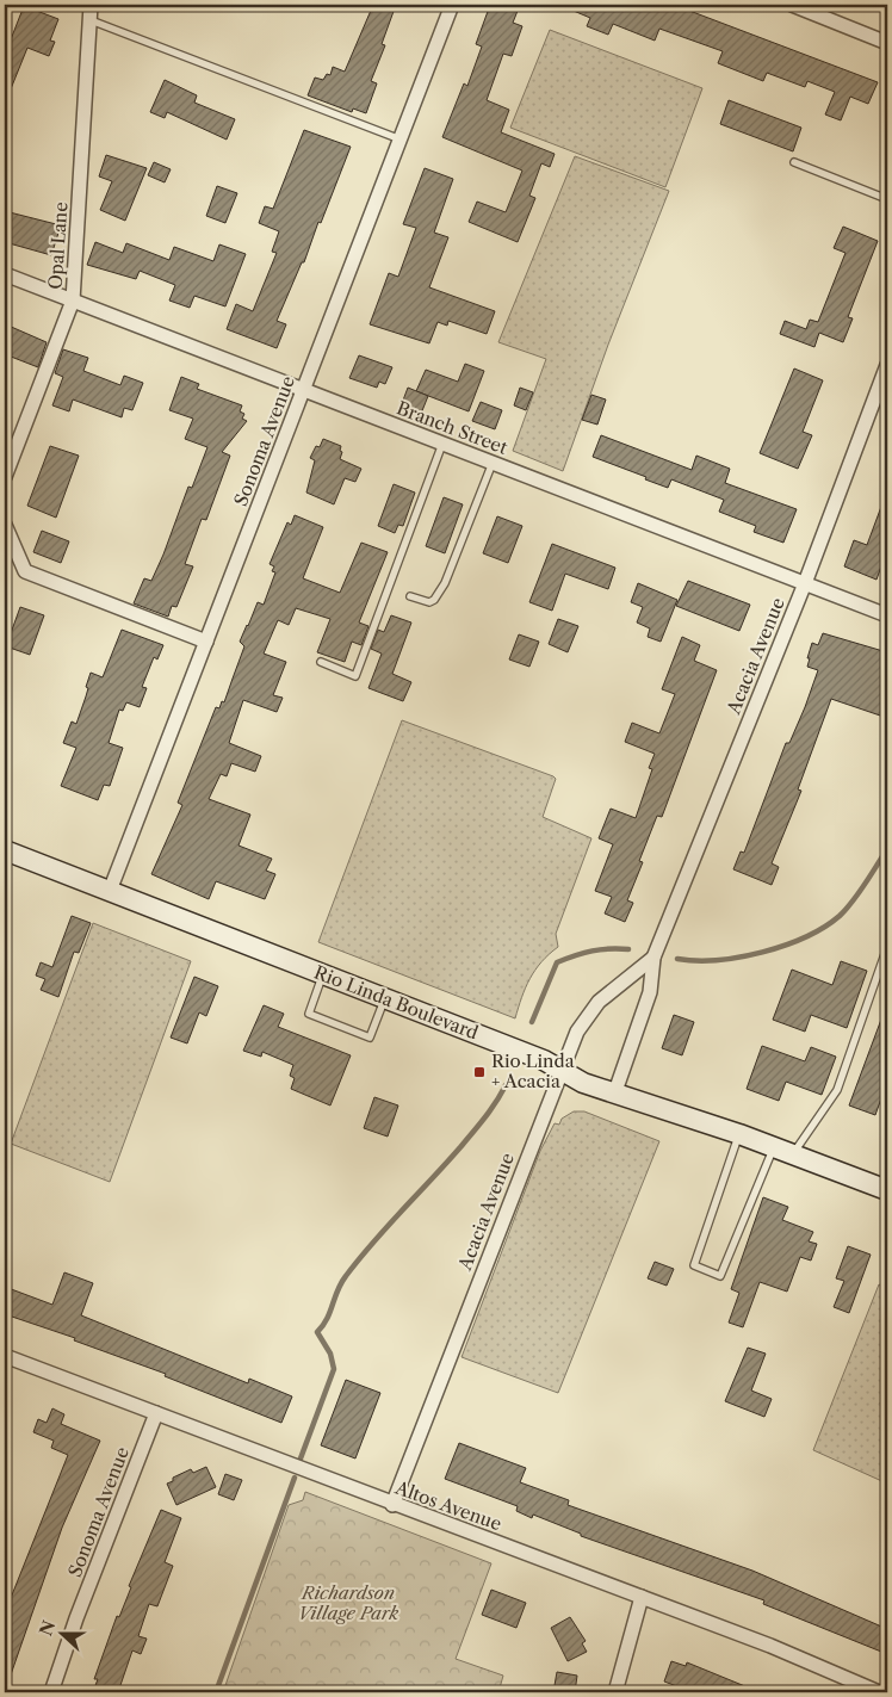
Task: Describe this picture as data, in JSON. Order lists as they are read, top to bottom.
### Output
{
  "streets": {
    "main road": ["Rio Linda Boulevard"],
    "street": [
      "Opal Lane",
      "Branch Street",
      "Sonoma Avenue",
      "Acacia Avenue",
      "Altos Avenue"
    ]
  },
  "crossings": [
    ["Opal Lane", "Branch Street"],
    ["Branch Street", "Sonoma Avenue"],
    ["Branch Street", "Acacia Avenue"],
    ["Sonoma Avenue", "Rio Linda Boulevard"],
    ["Sonoma Avenue", "Altos Avenue"],
    ["Acacia Avenue", "Rio Linda Boulevard"],
    ["Acacia Avenue", "Altos Avenue"]
  ],
  "parks": ["Richardson Village Park"],
  "places": {
    "transit": ["Rio Linda + Acacia"]
  },
  "north": "left"
}
